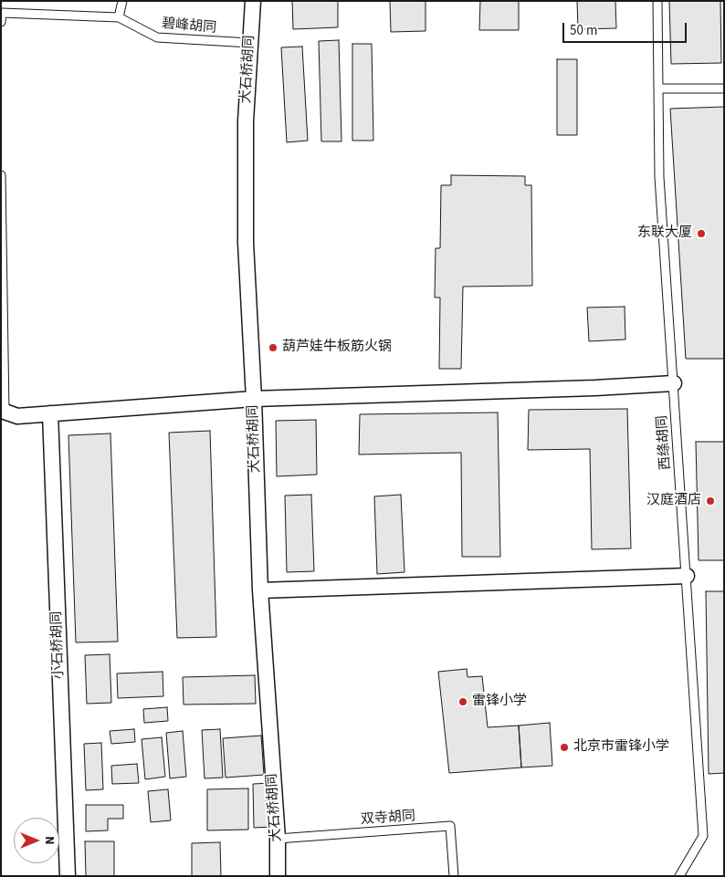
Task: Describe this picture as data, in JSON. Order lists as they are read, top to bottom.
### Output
{
  "streets": {
    "street": ["大石桥胡同", "小石桥胡同"],
    "lane": ["碧峰胡同", "西绦胡同", "双寺胡同"]
  },
  "crossings": [
    ["碧峰胡同", "大石桥胡同"],
    ["大石桥胡同", "双寺胡同"]
  ],
  "places": [
    "东联大厦",
    "葫芦娃牛板筋火锅",
    "汉庭酒店",
    "雷锋小学",
    "北京市雷锋小学"
  ],
  "scale_bar": "50 m",
  "north": "right"
}
